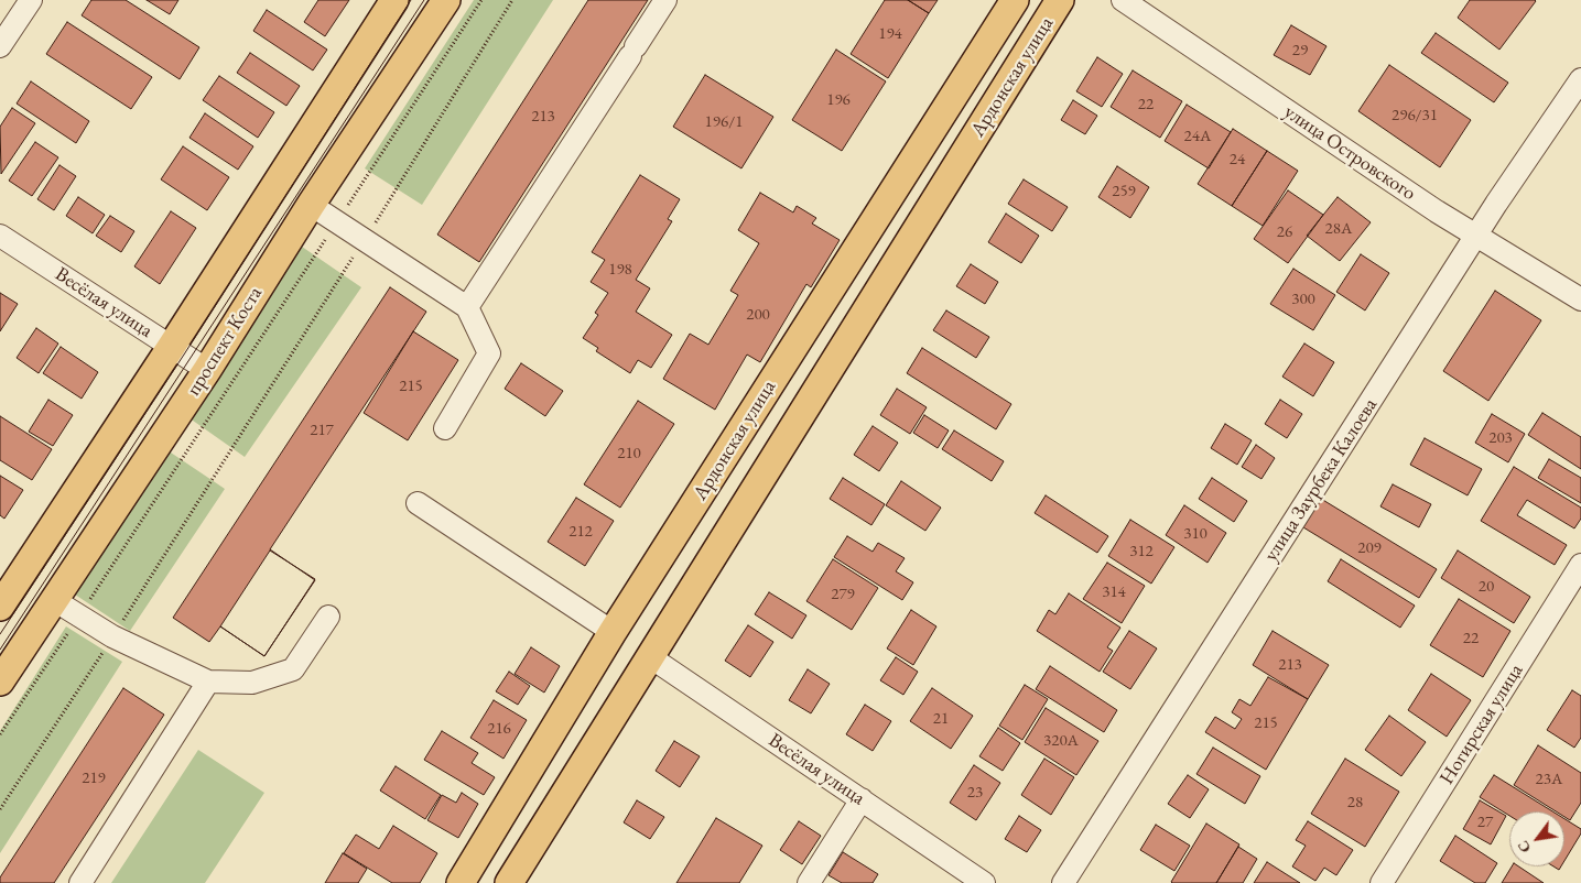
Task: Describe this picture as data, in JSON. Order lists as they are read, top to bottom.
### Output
{
  "streets": {
    "main road": ["Ардонская улица", "проспект Коста"],
    "street": [
      "улица Островского",
      "Весёлая улица",
      "улица Заурбека Калоева",
      "Ногирская улица"
    ]
  },
  "crossings": [
    ["Ардонская улица", "Весёлая улица"],
    ["улица Островского", "улица Заурбека Калоева"],
    ["Весёлая улица", "проспект Коста"]
  ],
  "house_numbers": [
    "194",
    "29",
    "196",
    "22",
    "296/31",
    "213",
    "196/1",
    "24А",
    "24",
    "259",
    "28А",
    "26",
    "198",
    "300",
    "200",
    "215",
    "217",
    "203",
    "210",
    "212",
    "310",
    "209",
    "312",
    "20",
    "314",
    "279",
    "22",
    "213",
    "21",
    "215",
    "216",
    "320А",
    "219",
    "23А",
    "23",
    "28",
    "27"
  ],
  "north": "bottom left"
}
